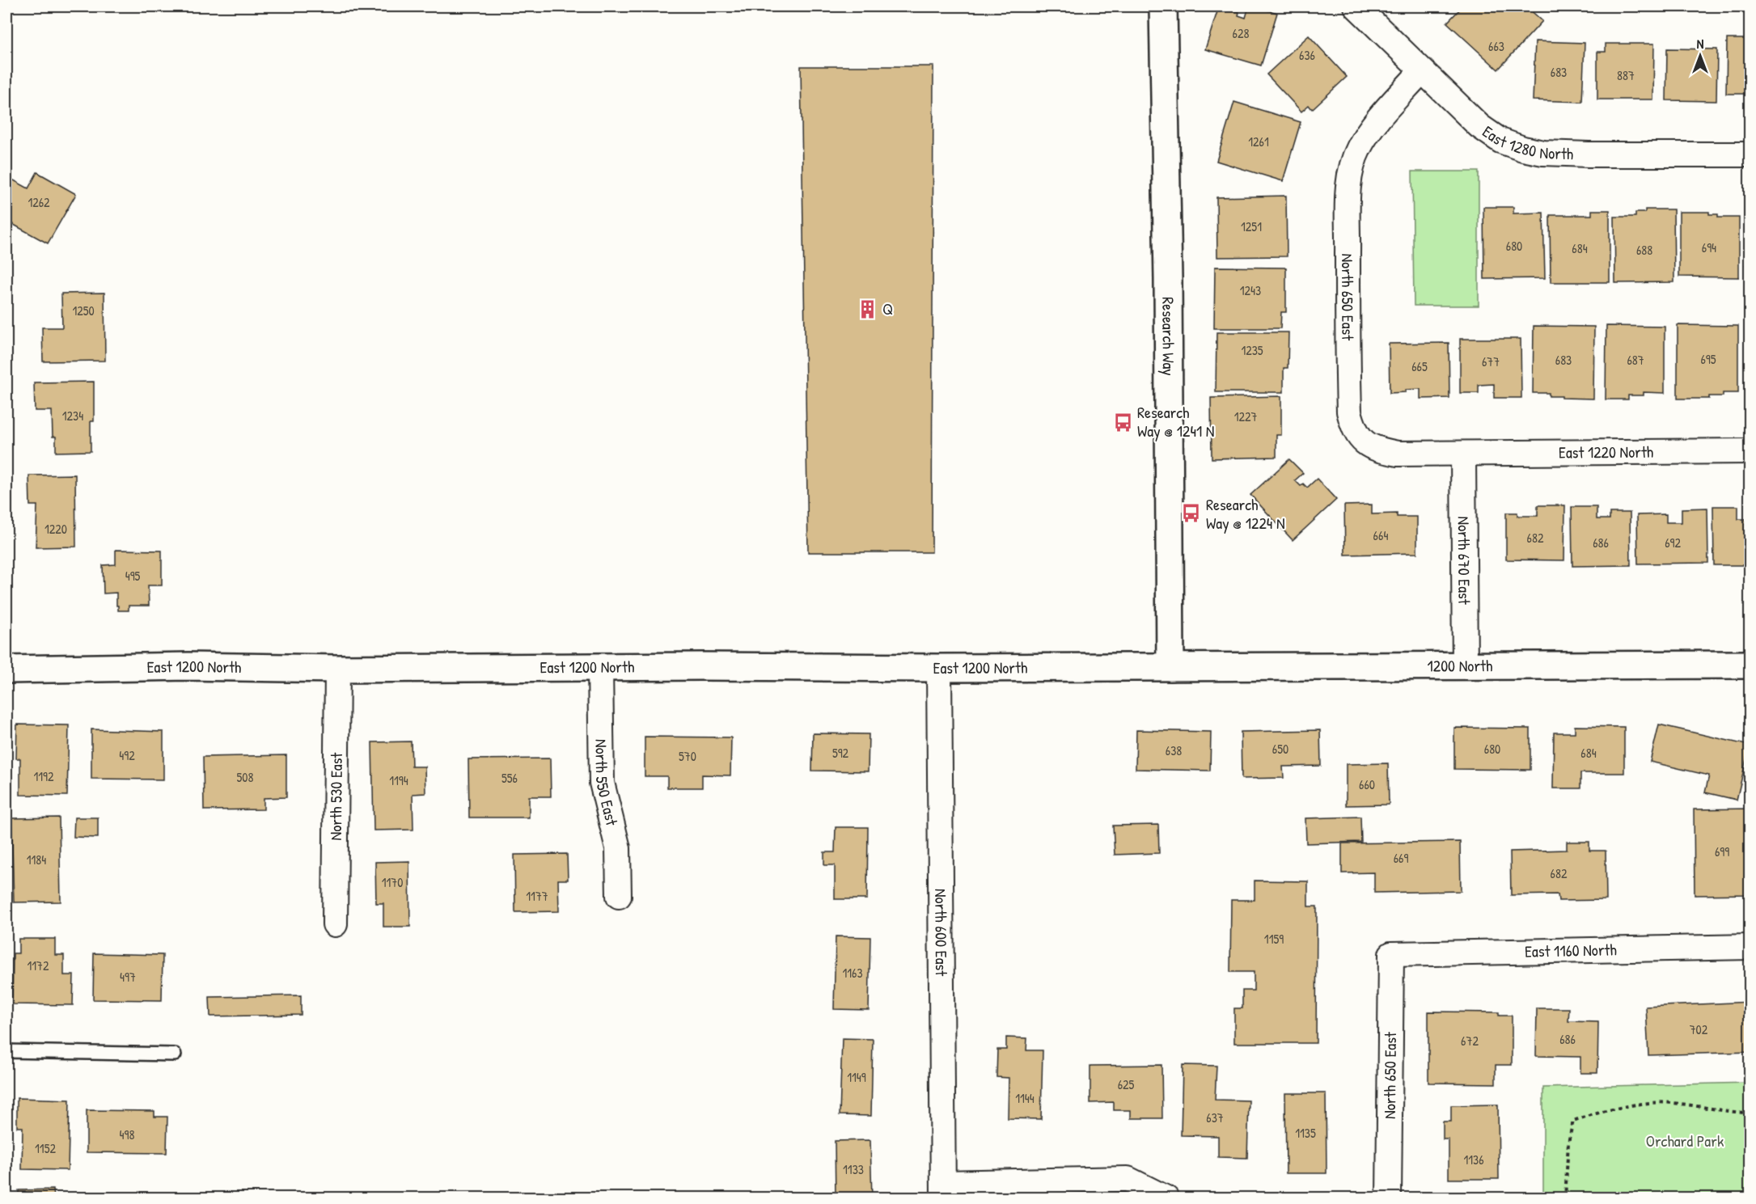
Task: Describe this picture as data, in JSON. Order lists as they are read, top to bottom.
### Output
{
  "streets": {
    "street": [
      "East 1280 North",
      "North 650 East",
      "Research Way",
      "East 1220 North",
      "North 670 East",
      "1200 North",
      "East 1200 North",
      "North 550 East",
      "North 530 East",
      "North 600 East",
      "East 1160 North"
    ]
  },
  "crossings": [
    ["East 1280 North", "North 650 East"],
    ["North 650 East", "East 1220 North"],
    ["North 650 East", "North 670 East"],
    ["North 650 East", "East 1160 North"],
    ["Research Way", "1200 North"],
    ["Research Way", "East 1200 North"],
    ["East 1220 North", "North 670 East"],
    ["North 670 East", "1200 North"],
    ["1200 North", "East 1200 North"],
    ["East 1200 North", "North 550 East"],
    ["East 1200 North", "North 530 East"],
    ["East 1200 North", "North 600 East"]
  ],
  "parks": ["Orchard Park"],
  "places": {
    "building": ["Q"],
    "bus stop": ["Research Way @ 1241 N", "Research Way @ 1224 N"]
  },
  "house_numbers": [
    "628",
    "663",
    "636",
    "683",
    "887",
    "1261",
    "1262",
    "1251",
    "680",
    "694",
    "684",
    "688",
    "1243",
    "1250",
    "1235",
    "695",
    "683",
    "687",
    "677",
    "665",
    "1234",
    "1227",
    "1220",
    "664",
    "682",
    "686",
    "692",
    "495",
    "650",
    "680",
    "638",
    "592",
    "684",
    "492",
    "570",
    "1192",
    "508",
    "556",
    "1194",
    "660",
    "699",
    "669",
    "1184",
    "682",
    "1170",
    "1177",
    "1159",
    "1172",
    "1163",
    "497",
    "702",
    "686",
    "672",
    "1149",
    "625",
    "1144",
    "637",
    "1135",
    "498",
    "1152",
    "1136",
    "1133"
  ],
  "north": "top"
}
